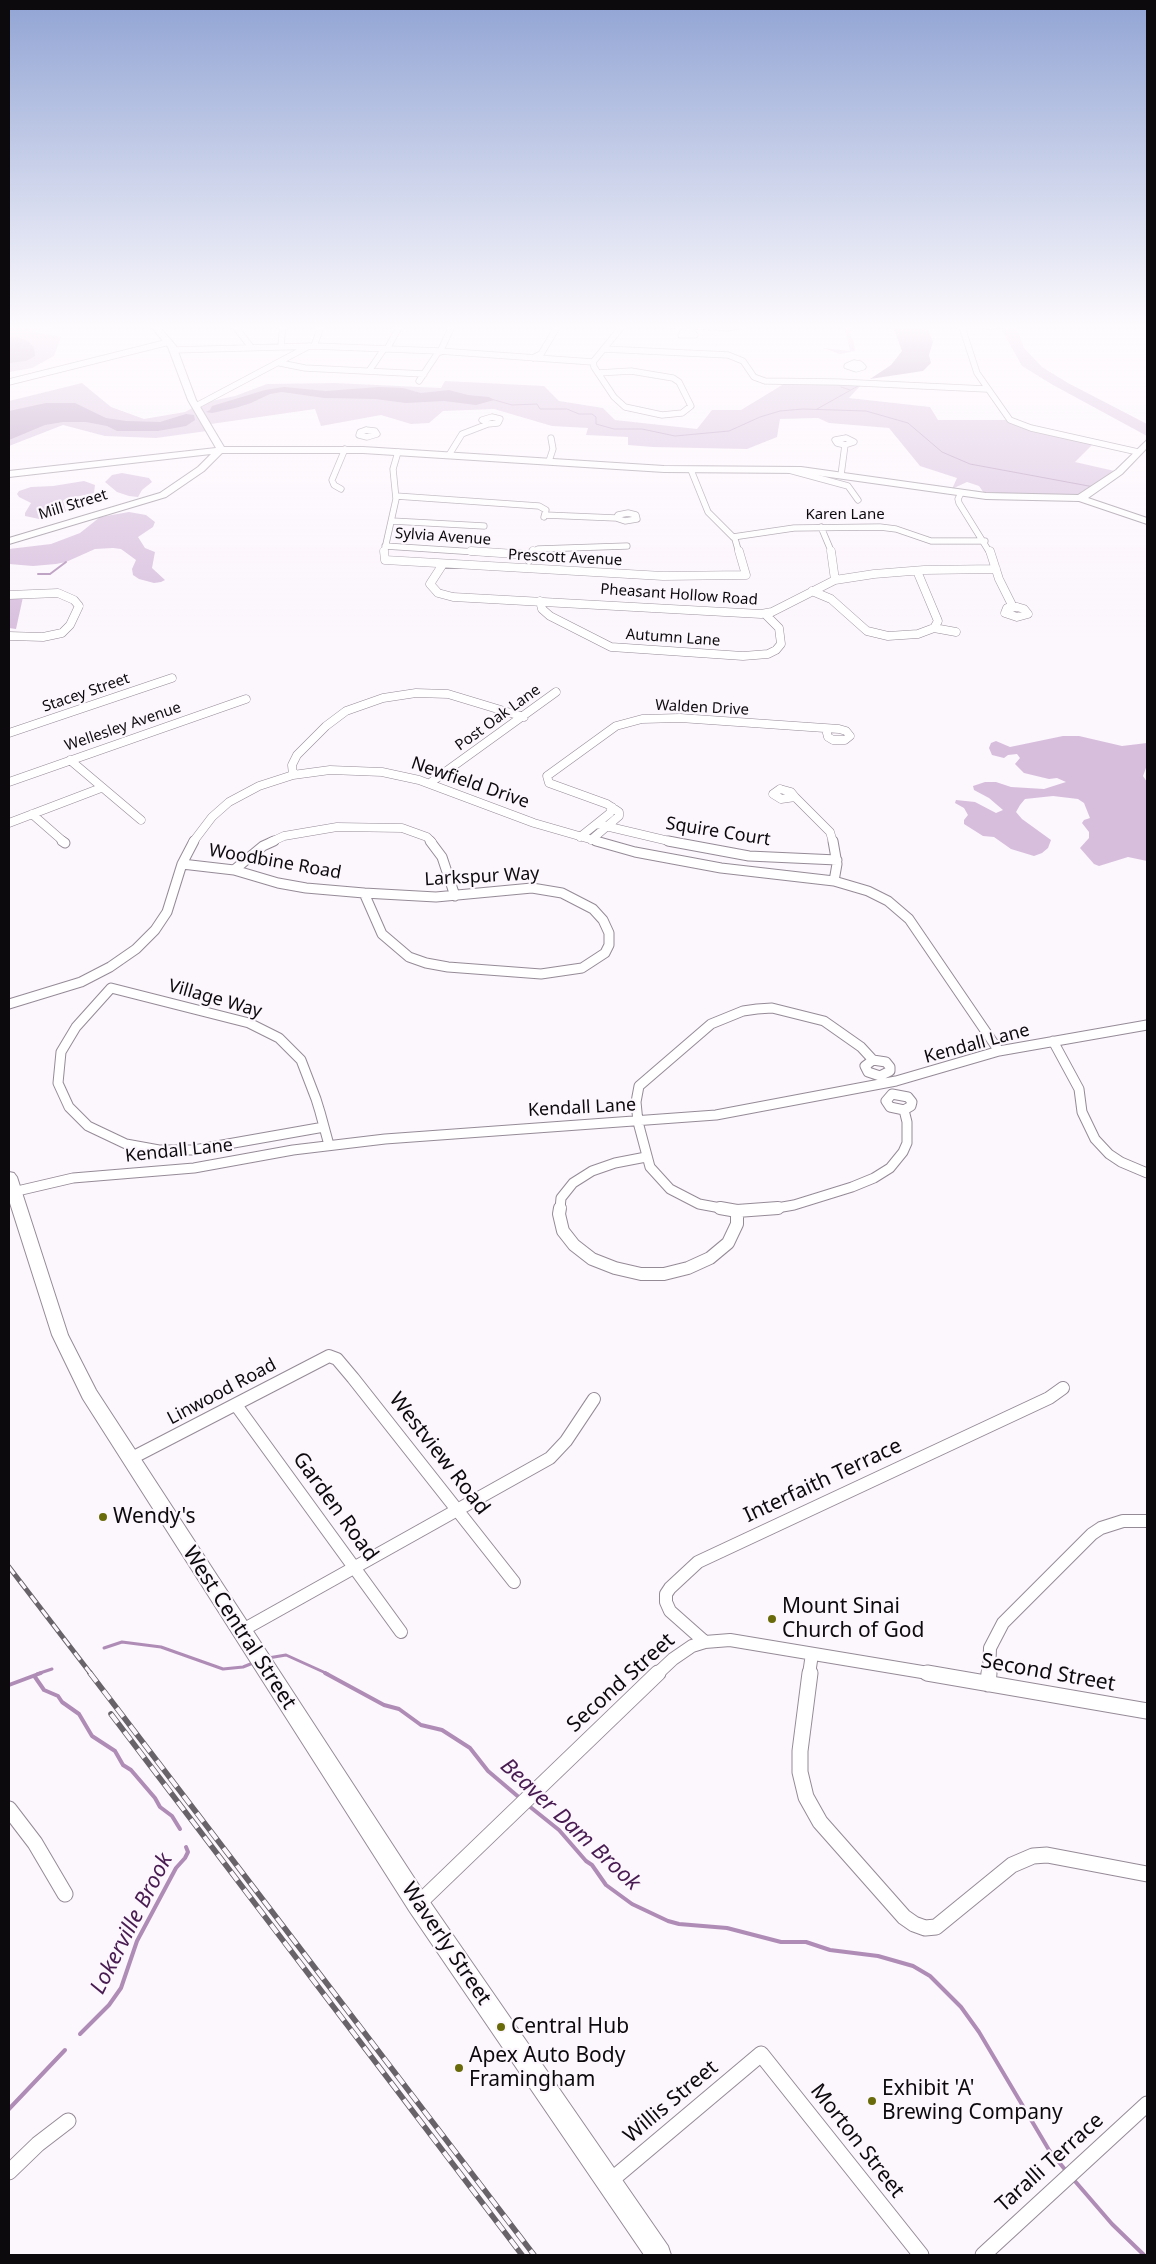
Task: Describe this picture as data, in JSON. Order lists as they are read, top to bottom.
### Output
{
  "streets": {
    "street": [
      "Mill Street",
      "Karen Lane",
      "Sylvia Avenue",
      "Prescott Avenue",
      "Pheasant Hollow Road",
      "Autumn Lane",
      "Stacey Street",
      "Walden Drive",
      "Post Oak Lane",
      "Wellesley Avenue",
      "Newfield Drive",
      "Squire Court",
      "Woodbine Road",
      "Larkspur Way",
      "Village Way",
      "Kendall Lane",
      "Linwood Road",
      "Westview Road",
      "Interfaith Terrace",
      "Garden Road",
      "West Central Street",
      "Second Street",
      "Waverly Street",
      "Willis Street",
      "Morton Street",
      "Taralli Terrace"
    ]
  },
  "crossings": [
    ["Karen Lane", "Prescott Avenue"],
    ["Sylvia Avenue", "Prescott Avenue"],
    ["Prescott Avenue", "Pheasant Hollow Road"],
    ["Pheasant Hollow Road", "Autumn Lane"],
    ["Post Oak Lane", "Newfield Drive"],
    ["Newfield Drive", "Woodbine Road"],
    ["Newfield Drive", "Kendall Lane"],
    ["Woodbine Road", "Larkspur Way"],
    ["Village Way", "Kendall Lane"],
    ["Kendall Lane", "West Central Street"],
    ["Linwood Road", "Westview Road"],
    ["Linwood Road", "Garden Road"],
    ["Linwood Road", "West Central Street"],
    ["Interfaith Terrace", "Second Street"],
    ["West Central Street", "Waverly Street"],
    ["Second Street", "Waverly Street"],
    ["Waverly Street", "Willis Street"],
    ["Willis Street", "Morton Street"]
  ],
  "water": ["Beaver Dam Brook", "Lokerville Brook"],
  "places": [
    "Wendy's",
    "Mount Sinai Church of God",
    "Central Hub",
    "Apex Auto Body Framingham",
    "Exhibit 'A' Brewing Company"
  ]
}
